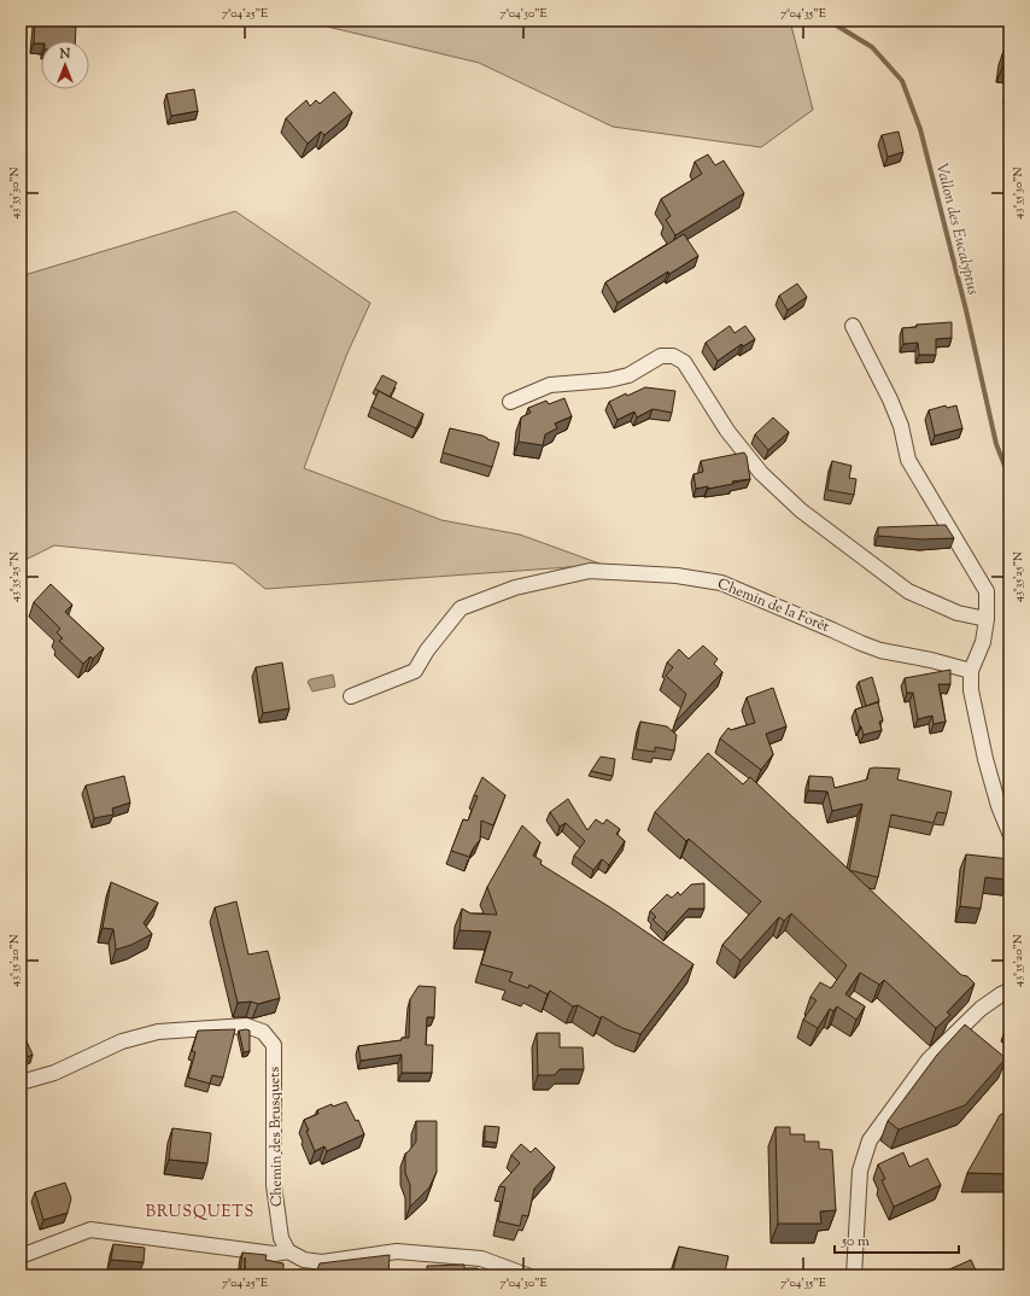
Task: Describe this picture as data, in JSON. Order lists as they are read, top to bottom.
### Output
{
  "streets": {
    "street": ["Chemin de la Forêt", "Chemin des Brusquets"]
  },
  "districts": ["BRUSQUETS"],
  "water": ["Vallon des Eucalyptus"],
  "scale_bar": "50 m",
  "north": "top",
  "coordinates": [
    "7°04'25\"E",
    "7°04'30\"E",
    "7°04'35\"E",
    "43°35'30\"N",
    "43°35'25\"N",
    "43°35'20\"N"
  ]
}
